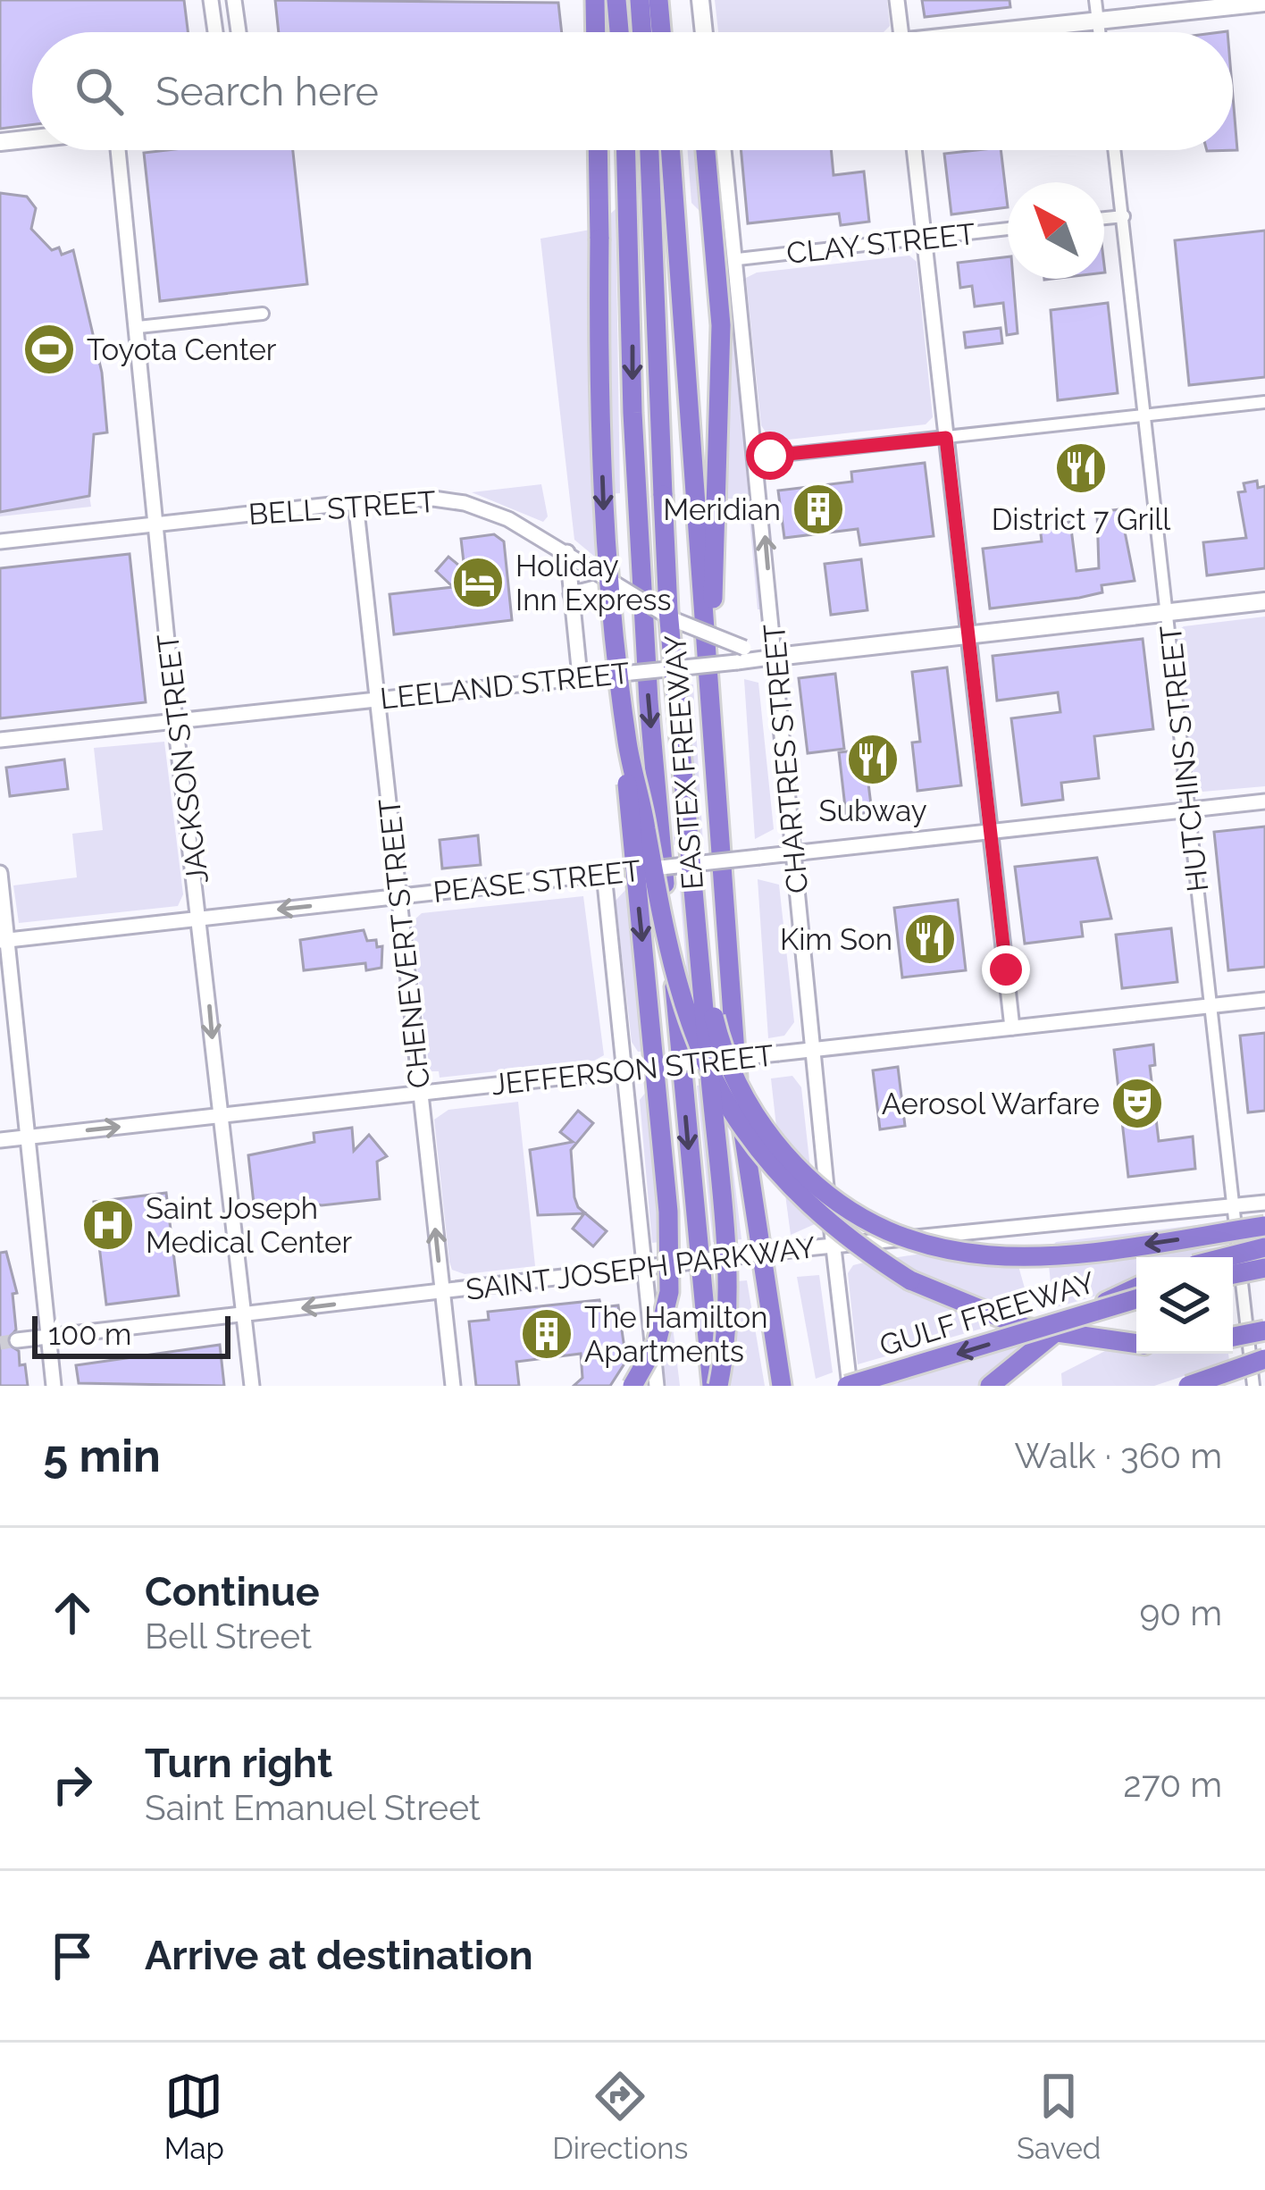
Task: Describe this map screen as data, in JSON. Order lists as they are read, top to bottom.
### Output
{
  "streets": {
    "highway": ["EASTEX FREEWAY", "GULF FREEWAY"],
    "main road": ["LEELAND STREET"],
    "street": [
      "CLAY STREET",
      "BELL STREET",
      "JACKSON STREET",
      "CHARTRES STREET",
      "HUTCHINS STREET",
      "PEASE STREET",
      "CHENEVERT STREET",
      "JEFFERSON STREET",
      "SAINT JOSEPH PARKWAY"
    ]
  },
  "crossings": [
    ["CLAY STREET", "CHARTRES STREET"],
    ["BELL STREET", "LEELAND STREET"],
    ["BELL STREET", "JACKSON STREET"],
    ["BELL STREET", "CHARTRES STREET"],
    ["BELL STREET", "CHENEVERT STREET"],
    ["LEELAND STREET", "JACKSON STREET"],
    ["LEELAND STREET", "CHARTRES STREET"],
    ["LEELAND STREET", "HUTCHINS STREET"],
    ["LEELAND STREET", "CHENEVERT STREET"],
    ["JACKSON STREET", "PEASE STREET"],
    ["JACKSON STREET", "JEFFERSON STREET"],
    ["JACKSON STREET", "SAINT JOSEPH PARKWAY"],
    ["CHARTRES STREET", "PEASE STREET"],
    ["CHARTRES STREET", "JEFFERSON STREET"],
    ["CHARTRES STREET", "SAINT JOSEPH PARKWAY"],
    ["CHARTRES STREET", "GULF FREEWAY"],
    ["HUTCHINS STREET", "PEASE STREET"],
    ["HUTCHINS STREET", "JEFFERSON STREET"],
    ["HUTCHINS STREET", "SAINT JOSEPH PARKWAY"],
    ["PEASE STREET", "CHENEVERT STREET"],
    ["CHENEVERT STREET", "JEFFERSON STREET"],
    ["CHENEVERT STREET", "SAINT JOSEPH PARKWAY"]
  ],
  "places": {
    "sports": ["Toyota Center"],
    "restaurant": ["District 7 Grill", "Subway", "Kim Son"],
    "building": ["Meridian", "The Hamilton Apartments"],
    "hotel": ["Holiday Inn Express"],
    "theatre": ["Aerosol Warfare"],
    "hospital": ["Saint Joseph Medical Center"]
  },
  "scale_bar": "100 m",
  "north": "top left",
  "page": {
    "search": "Search here",
    "scale": "100 m",
    "heading": ["5 min", "Walk · 360 m"],
    "list": [
      ["Continue", "Bell Street", "90 m"],
      ["Turn right", "Saint Emanuel Street", "270 m"],
      "Arrive at destination"
    ],
    "nav": ["Map", "Directions", "Saved"]
  }
}
